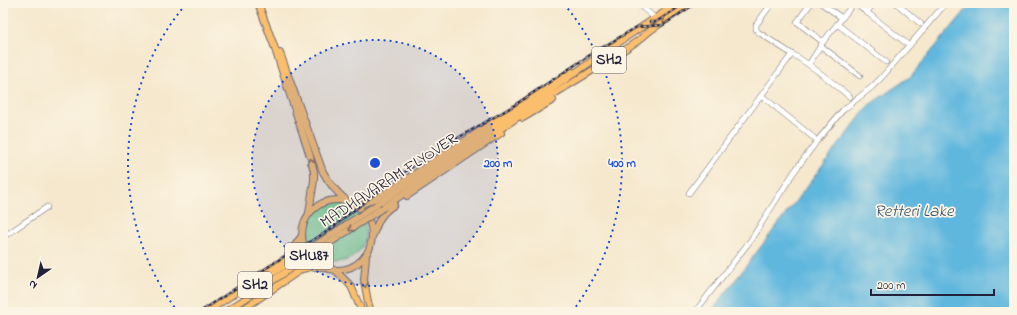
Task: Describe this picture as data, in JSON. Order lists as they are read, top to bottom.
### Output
{
  "streets": {
    "main road": ["SH2", "MADHAVARAM FLYOVER", "SHU87"]
  },
  "crossings": [
    ["SH2", "MADHAVARAM FLYOVER"]
  ],
  "water": ["Retteri Lake"],
  "scale_bar": "200 m",
  "north": "bottom left",
  "rings": ["200 m", "400 m"]
}
